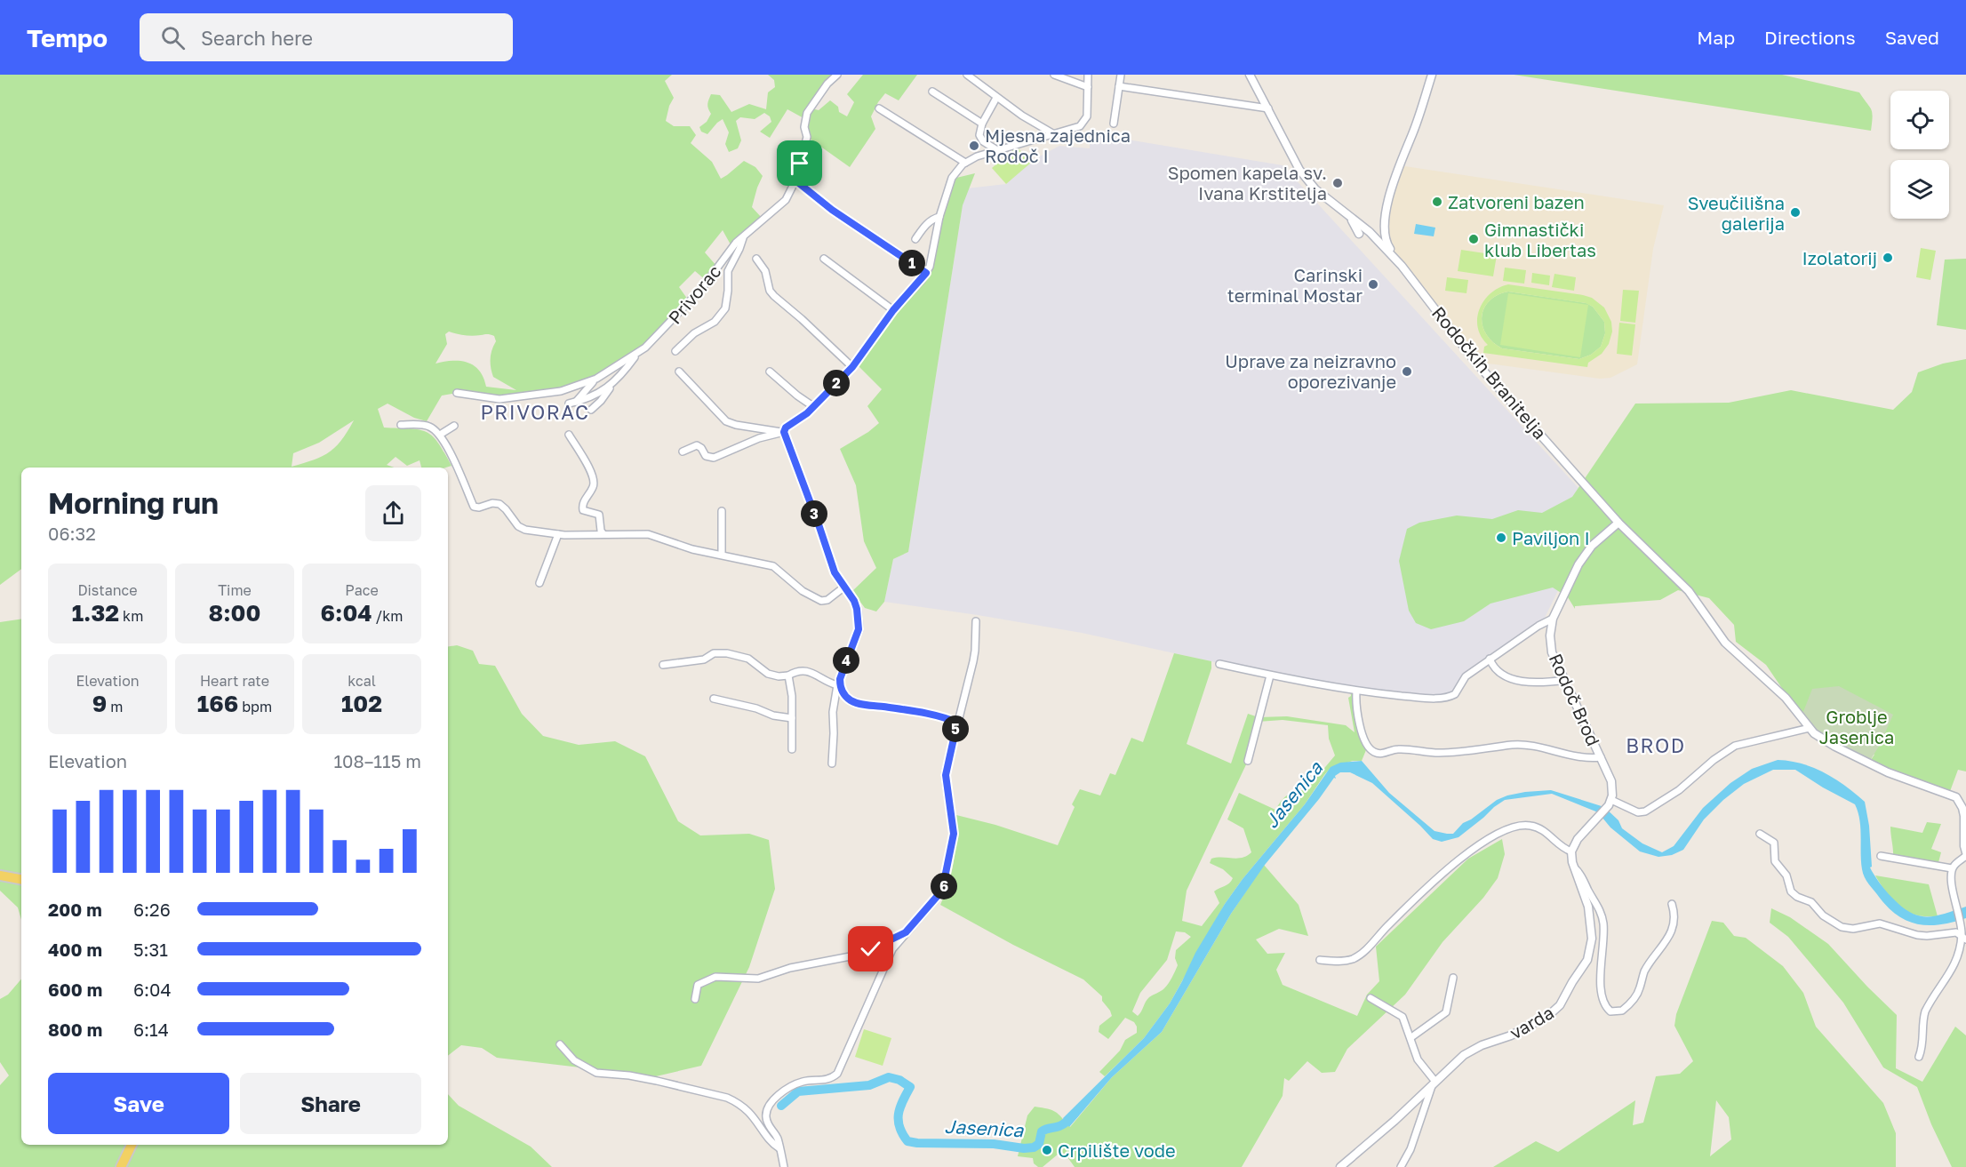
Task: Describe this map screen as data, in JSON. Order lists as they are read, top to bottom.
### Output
{
  "streets": {
    "street": [
      "Privorac",
      "Rodočkih Branitelja",
      "Rodoč Brod",
      "varda"
    ]
  },
  "crossings": [
    ["Rodočkih Branitelja", "Rodoč Brod"]
  ],
  "districts": ["PRIVORAC", "BROD"],
  "water": ["Jasenica"],
  "parks": ["Groblje Jasenica"],
  "places": [
    "Mjesna zajednica Rodoč I",
    "Spomen kapela sv. Ivana Krstitelja",
    "Zatvoreni bazen",
    "Sveučilišna galerija",
    "Gimnastički klub Libertas",
    "Izolatorij",
    "Carinski terminal Mostar",
    "Uprave za neizravno oporezivanje",
    "Paviljon I",
    "Crpilište vode"
  ],
  "page": {
    "header": "Tempo",
    "search": "Search here",
    "nav": ["Map", "Directions", "Saved"],
    "pins": [
      "1",
      "2",
      "3",
      "4",
      "5",
      "6"
    ],
    "heading": ["Morning run", "06:32"],
    "stats": [
      ["Distance", "1.32 km"],
      ["Time", "8:00"],
      ["Pace", "6:04 /km"],
      ["Elevation", "9 m"],
      ["Heart rate", "166 bpm"],
      ["kcal", "102"]
    ],
    "chart": ["Elevation", "108–115 m"],
    "list": [
      {
        "name": "200 m",
        "note": "6:26"
      },
      {
        "name": "400 m",
        "note": "5:31"
      },
      {
        "name": "600 m",
        "note": "6:04"
      },
      {
        "name": "800 m",
        "note": "6:14"
      }
    ],
    "buttons": ["Save", "Share"]
  }
}
